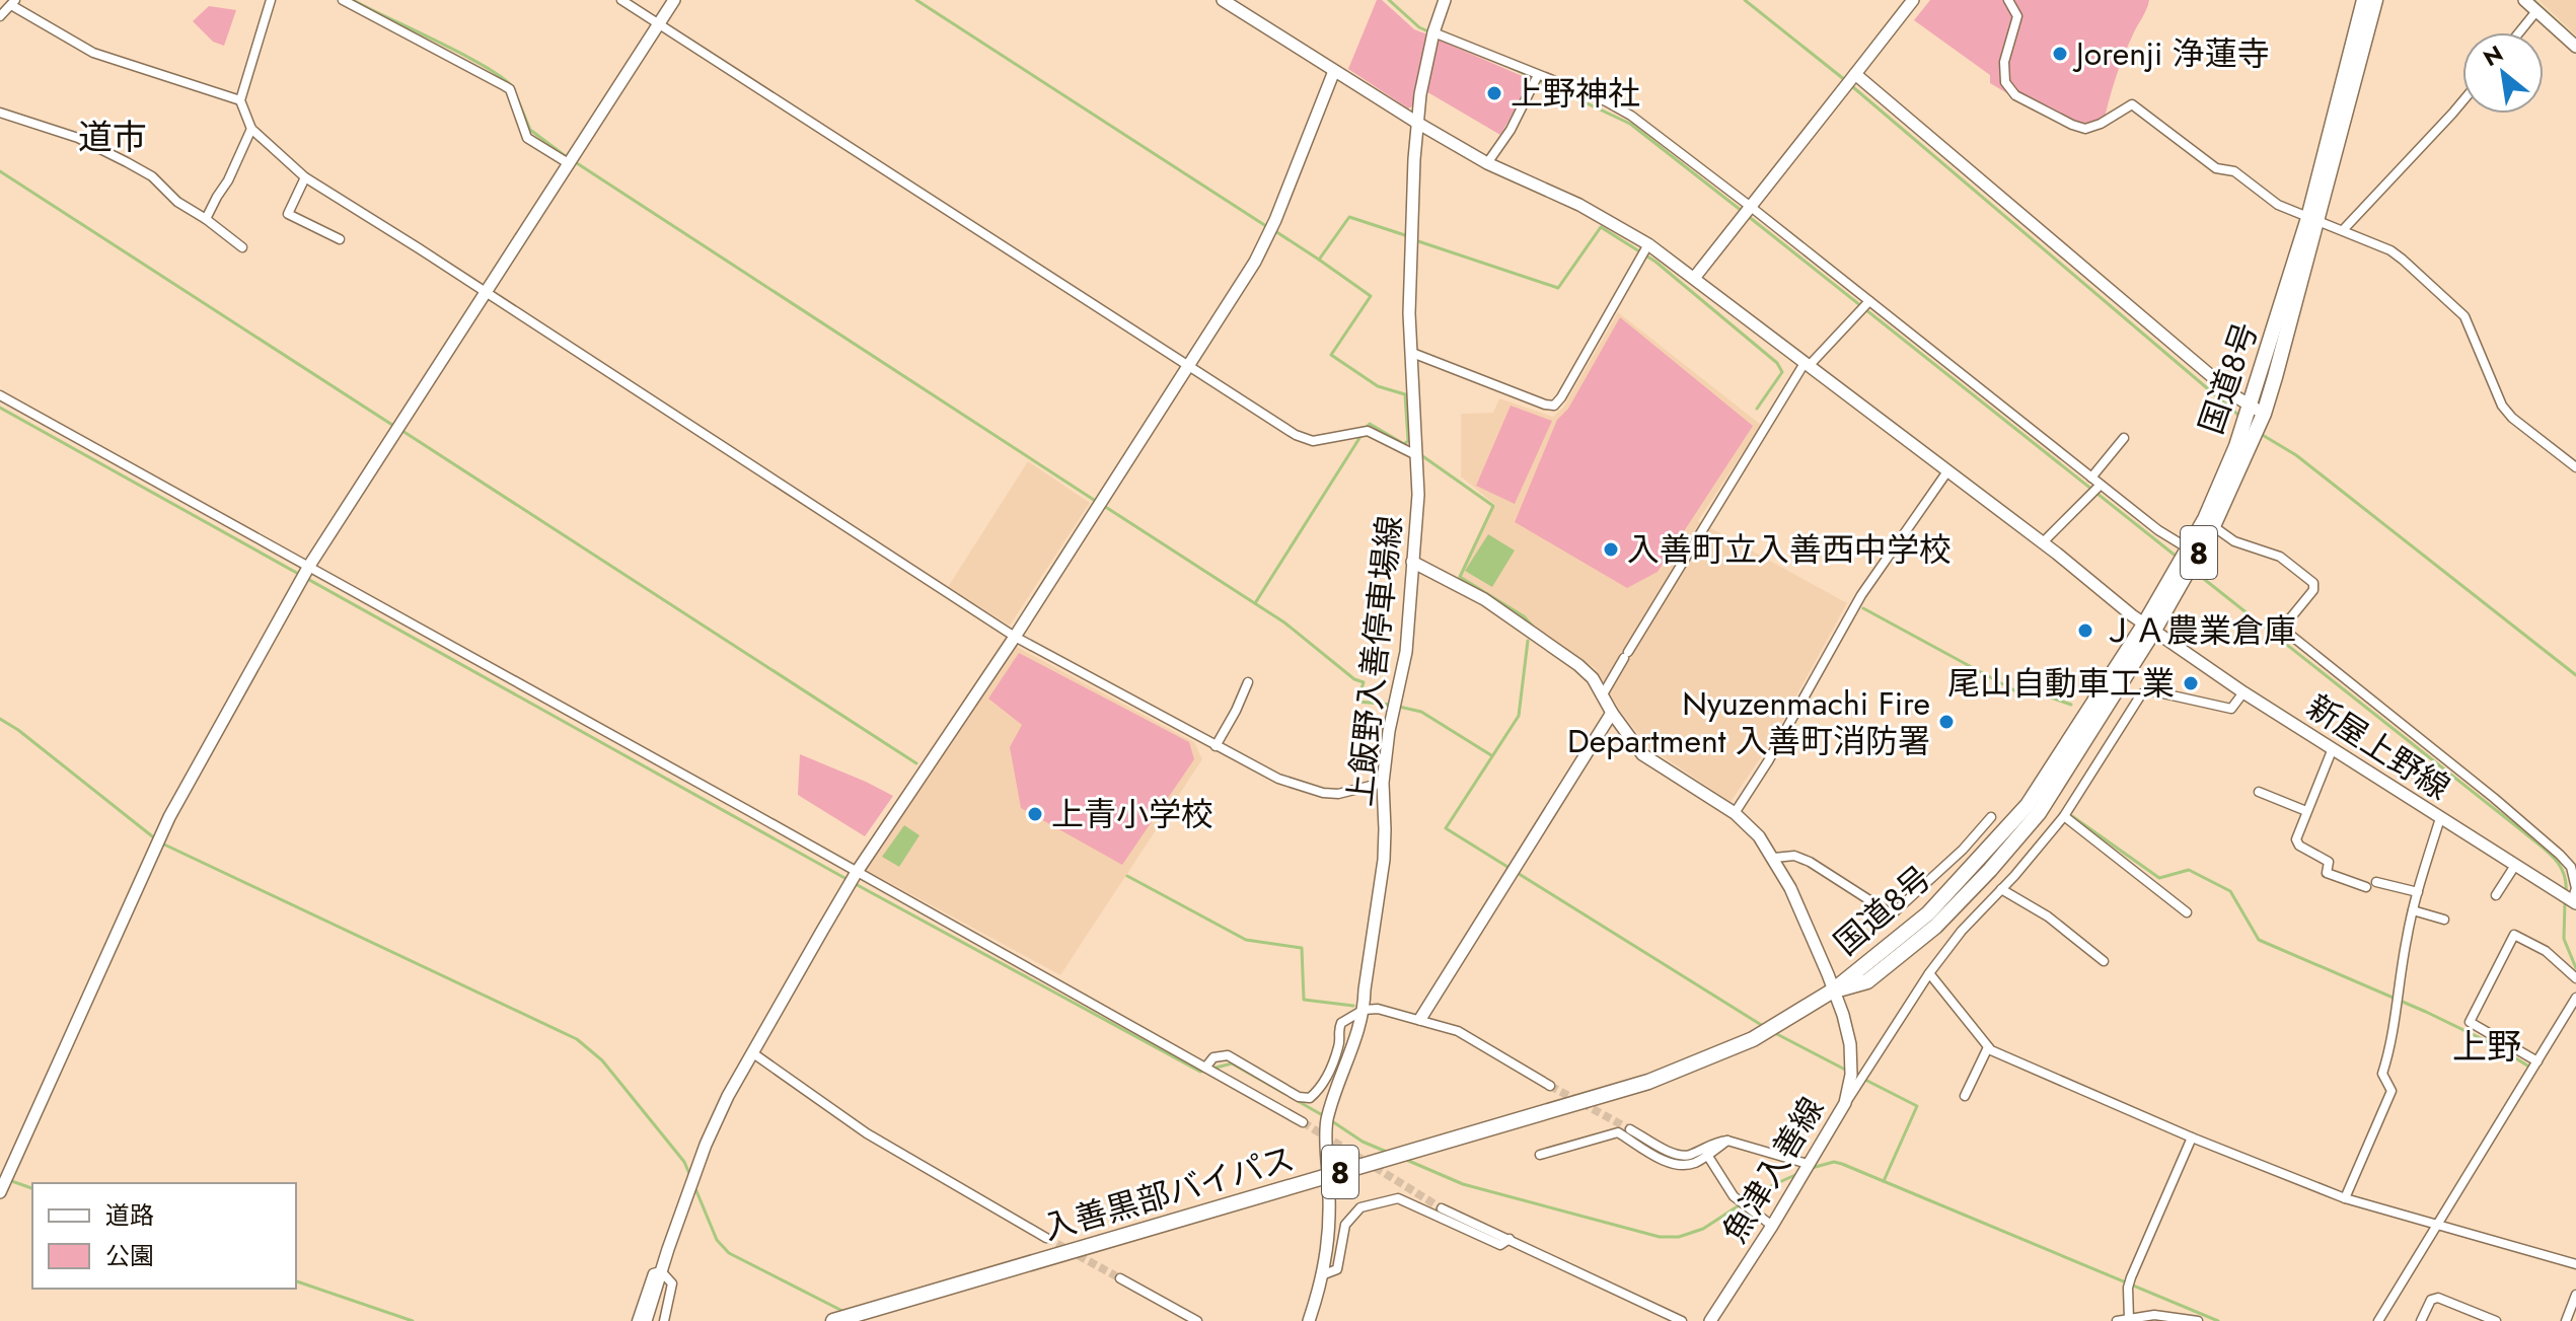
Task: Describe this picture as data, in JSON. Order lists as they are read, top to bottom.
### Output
{
  "streets": {
    "highway": ["国道8号", "8", "入善黒部バイパス"],
    "street": ["上飯野入善停車場線", "新屋上野線", "魚津入善線"]
  },
  "crossings": [
    ["国道8号", "新屋上野線"],
    ["国道8号", "魚津入善線"],
    ["国道8号", "入善黒部バイパス"],
    ["上飯野入善停車場線", "新屋上野線"],
    ["上飯野入善停車場線", "魚津入善線"],
    ["上飯野入善停車場線", "入善黒部バイパス"],
    ["魚津入善線", "入善黒部バイパス"]
  ],
  "districts": ["道市", "上野"],
  "places": [
    "Jorenji 浄蓮寺",
    "上野神社",
    "入善町立入善西中学校",
    "ＪＡ農業倉庫",
    "尾山自動車工業",
    "Nyuzenmachi Fire Department 入善町消防署",
    "上青小学校"
  ],
  "legend": ["道路", "公園"],
  "north": "top left"
}
